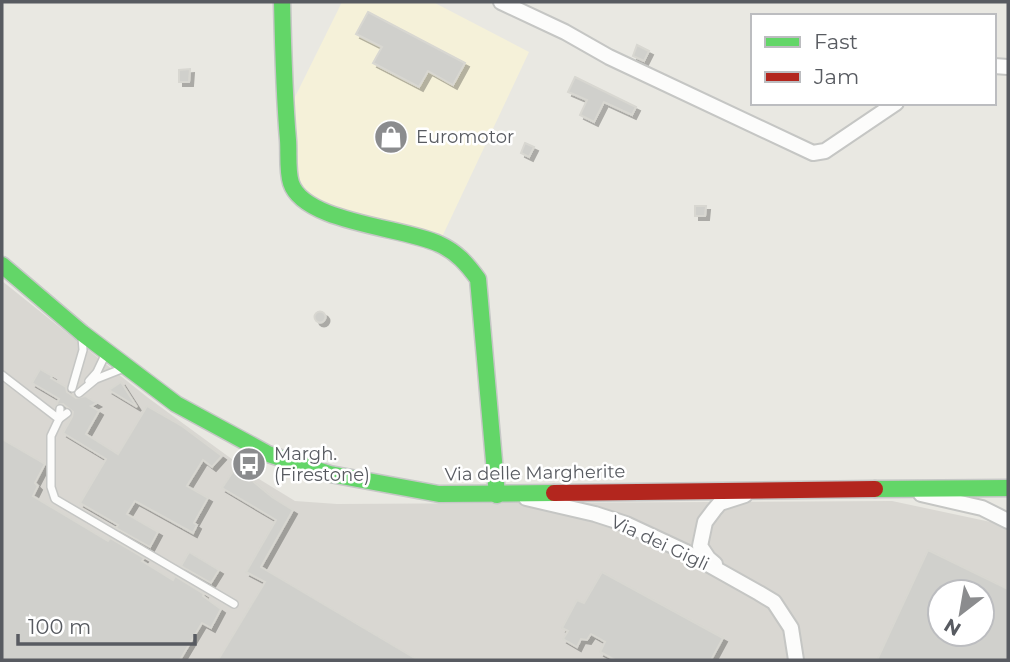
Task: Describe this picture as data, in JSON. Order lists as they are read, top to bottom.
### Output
{
  "streets": {
    "street": ["Via delle Margherite", "Via dei Gigli"]
  },
  "crossings": [
    ["Via delle Margherite", "Via dei Gigli"]
  ],
  "places": {
    "shop": ["Euromotor"],
    "bus stop": ["Margh. (Firestone)"]
  },
  "legend": ["Fast", "Jam"],
  "scale_bar": "100 m",
  "north": "bottom left"
}
